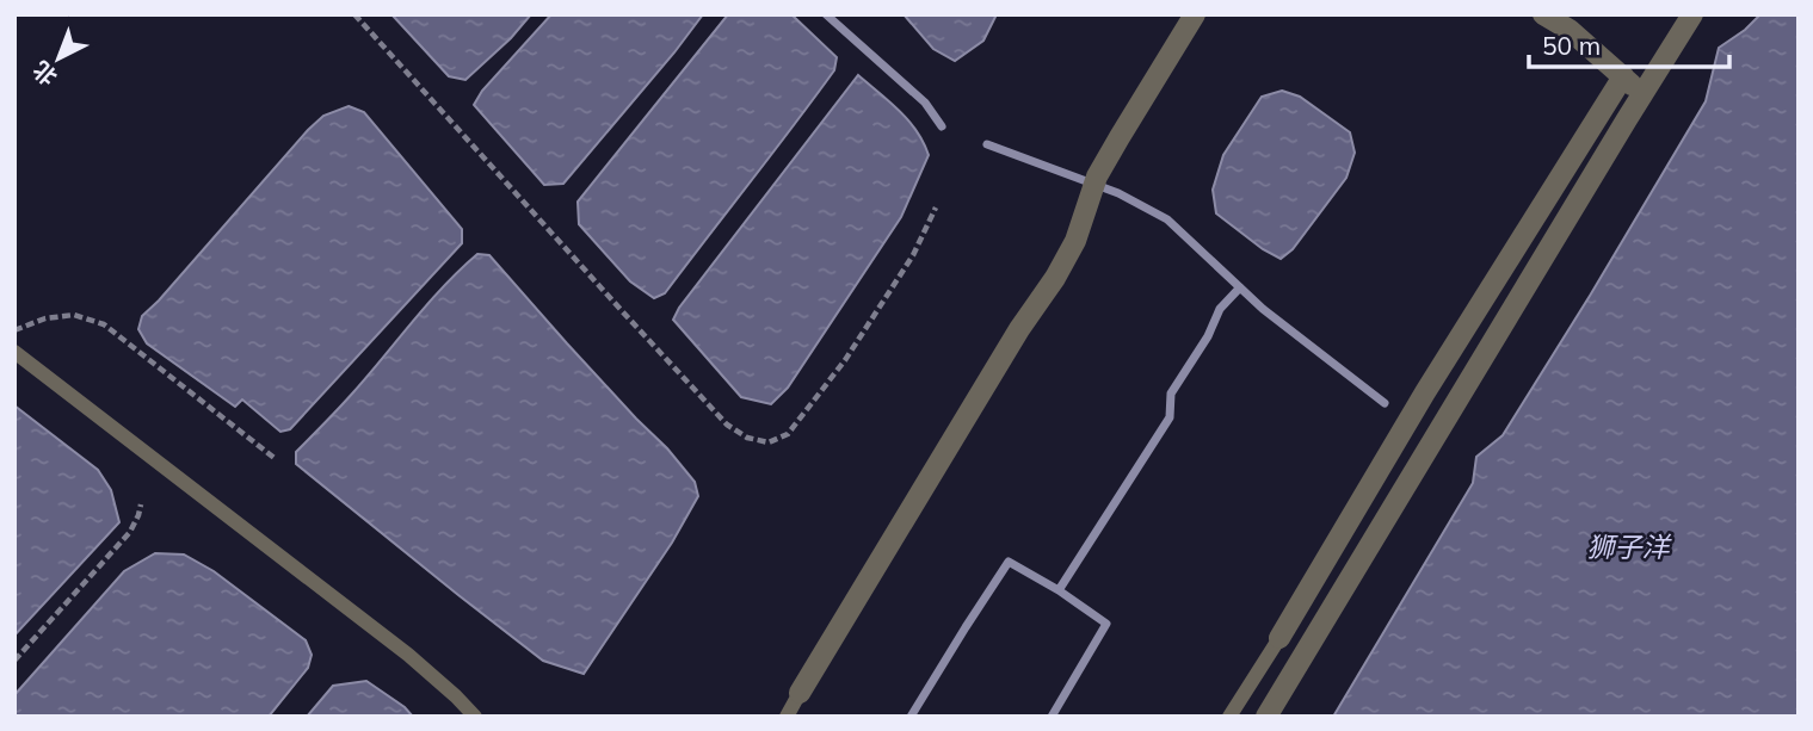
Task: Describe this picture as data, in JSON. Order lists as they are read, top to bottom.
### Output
{
  "water": ["狮子洋"],
  "scale_bar": "50 m",
  "north": "bottom left"
}
